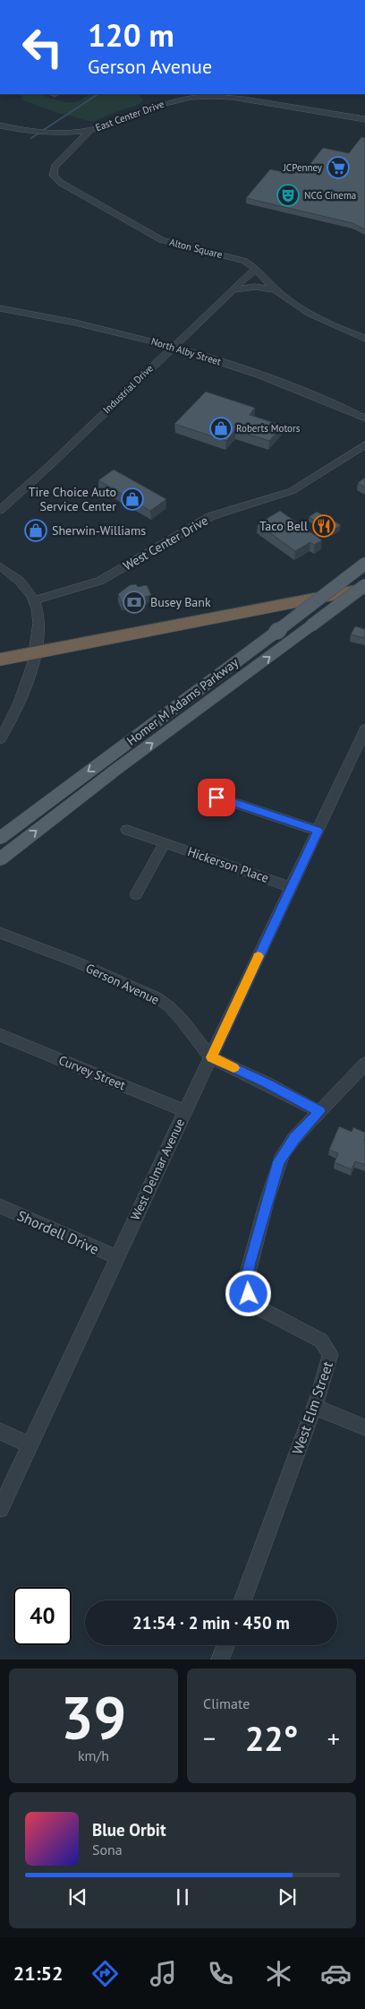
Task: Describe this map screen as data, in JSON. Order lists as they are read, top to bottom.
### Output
{
  "streets": {
    "main road": ["Homer M Adams Parkway"],
    "street": [
      "East Center Drive",
      "Alton Square",
      "North Alby Street",
      "Industrial Drive",
      "West Center Drive",
      "Hickerson Place",
      "Gerson Avenue",
      "Curvey Street",
      "West Delmar Avenue",
      "Shordell Drive",
      "West Elm Street"
    ]
  },
  "crossings": [
    ["East Center Drive", "Alton Square"],
    ["Alton Square", "Industrial Drive"],
    ["North Alby Street", "Industrial Drive"],
    ["Hickerson Place", "West Delmar Avenue"],
    ["Gerson Avenue", "West Delmar Avenue"],
    ["Gerson Avenue", "West Elm Street"],
    ["Curvey Street", "West Delmar Avenue"],
    ["West Delmar Avenue", "Shordell Drive"]
  ],
  "places": {
    "supermarket": ["JCPenney"],
    "theatre": ["NCG Cinema"],
    "shop": ["Roberts Motors", "Tire Choice Auto Service Center", "Sherwin-Williams"],
    "restaurant": ["Taco Bell"],
    "bank": ["Busey Bank"]
  },
  "page": {
    "turn": ["120 m", "Gerson Avenue"],
    "limit": "40",
    "trip": "21:54 · 2 min · 450 m",
    "tile": [
      ["39", "km/h"],
      "Climate"
    ],
    "heat": ["−", "22°", "+"],
    "song": ["Blue Orbit", "Sona"],
    "tabs": "21:52"
  }
}
